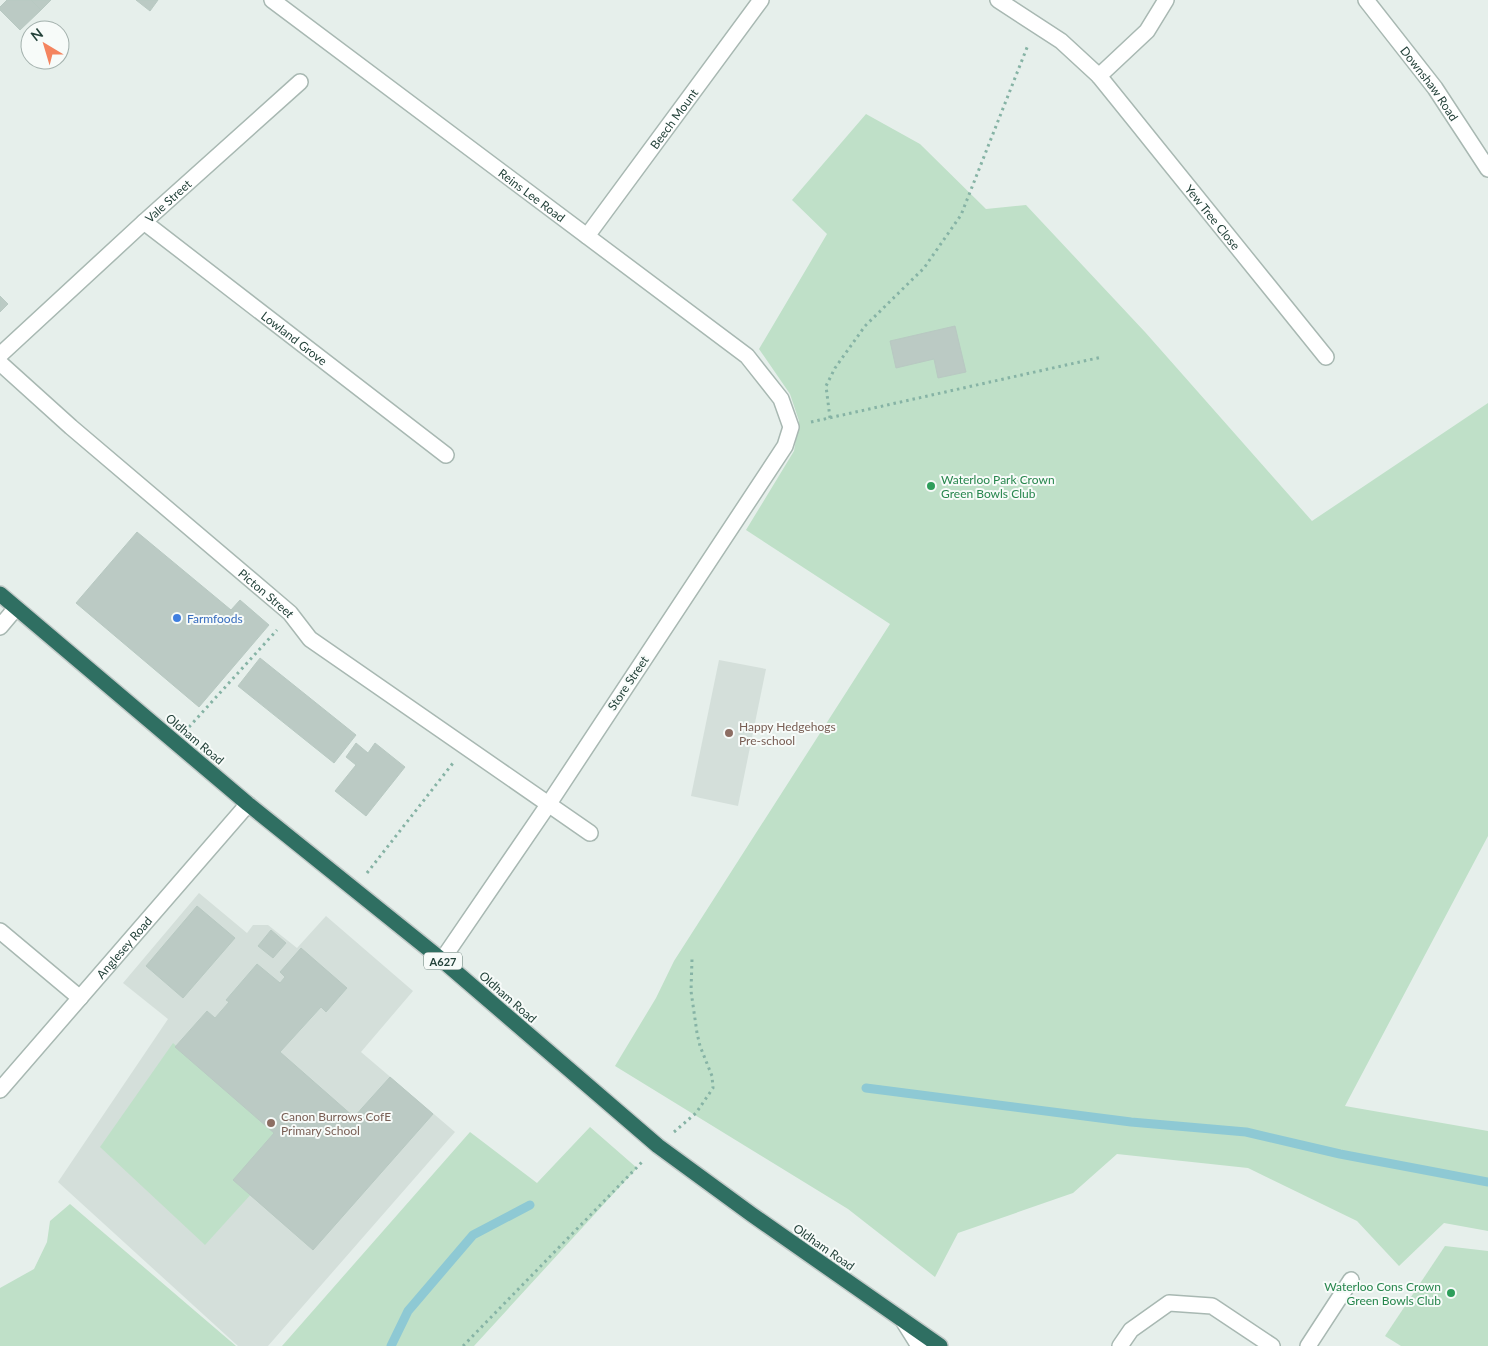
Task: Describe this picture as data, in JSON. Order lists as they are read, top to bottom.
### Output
{
  "streets": {
    "highway": ["Oldham Road", "A627"],
    "street": [
      "Downshaw Road",
      "Beech Mount",
      "Reins Lee Road",
      "Vale Street",
      "Yew Tree Close",
      "Lowland Grove",
      "Picton Street",
      "Store Street",
      "Anglesey Road"
    ]
  },
  "crossings": [
    ["Beech Mount", "Reins Lee Road"],
    ["Reins Lee Road", "Store Street"],
    ["Vale Street", "Lowland Grove"],
    ["Picton Street", "Store Street"],
    ["Store Street", "Oldham Road"],
    ["Oldham Road", "Anglesey Road"]
  ],
  "places": [
    "Waterloo Park Crown Green Bowls Club",
    "Farmfoods",
    "Happy Hedgehogs Pre-school",
    "Canon Burrows CofE Primary School",
    "Waterloo Cons Crown Green Bowls Club"
  ],
  "north": "top left"
}
